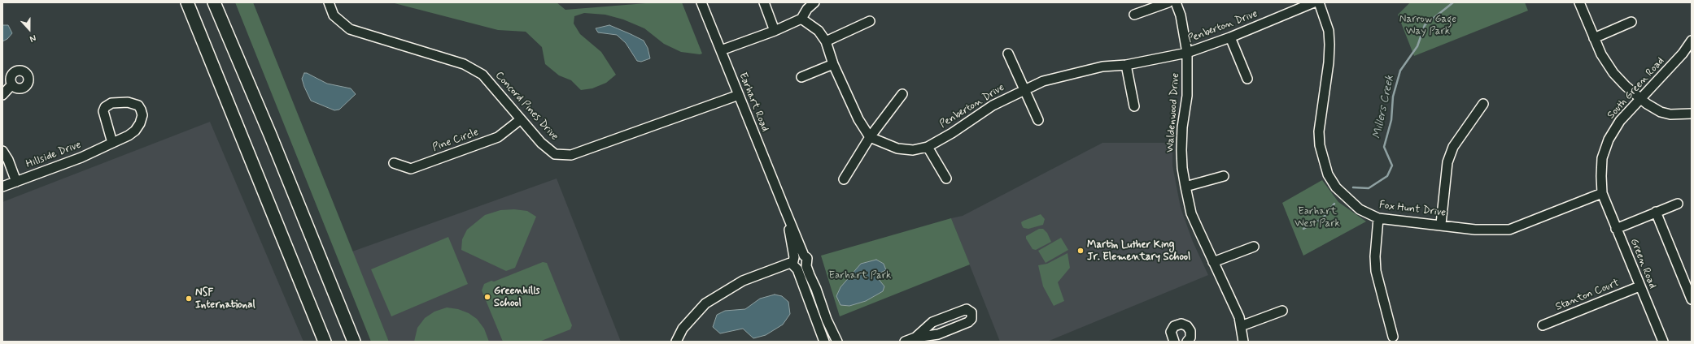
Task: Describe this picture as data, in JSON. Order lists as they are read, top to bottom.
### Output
{
  "streets": {
    "street": [
      "Penberton Drive",
      "South Green Road",
      "Earhart Road",
      "Concord Pines Drive",
      "Waldenwood Drive",
      "Pine Circle",
      "Hillside Drive",
      "Fox Hunt Drive",
      "Green Road",
      "Stanton Court"
    ]
  },
  "crossings": [
    ["Penberton Drive", "Waldenwood Drive"],
    ["South Green Road", "Fox Hunt Drive"],
    ["South Green Road", "Green Road"],
    ["Earhart Road", "Concord Pines Drive"],
    ["Concord Pines Drive", "Pine Circle"],
    ["Fox Hunt Drive", "Green Road"],
    ["Green Road", "Stanton Court"]
  ],
  "water": ["Millers Creek"],
  "parks": ["Narrow Gage Way Park", "Earhart West Park", "Earhart Park"],
  "places": ["Martin Luther King Jr. Elementary School", "Greenhills School", "NSF International"],
  "north": "bottom"
}
